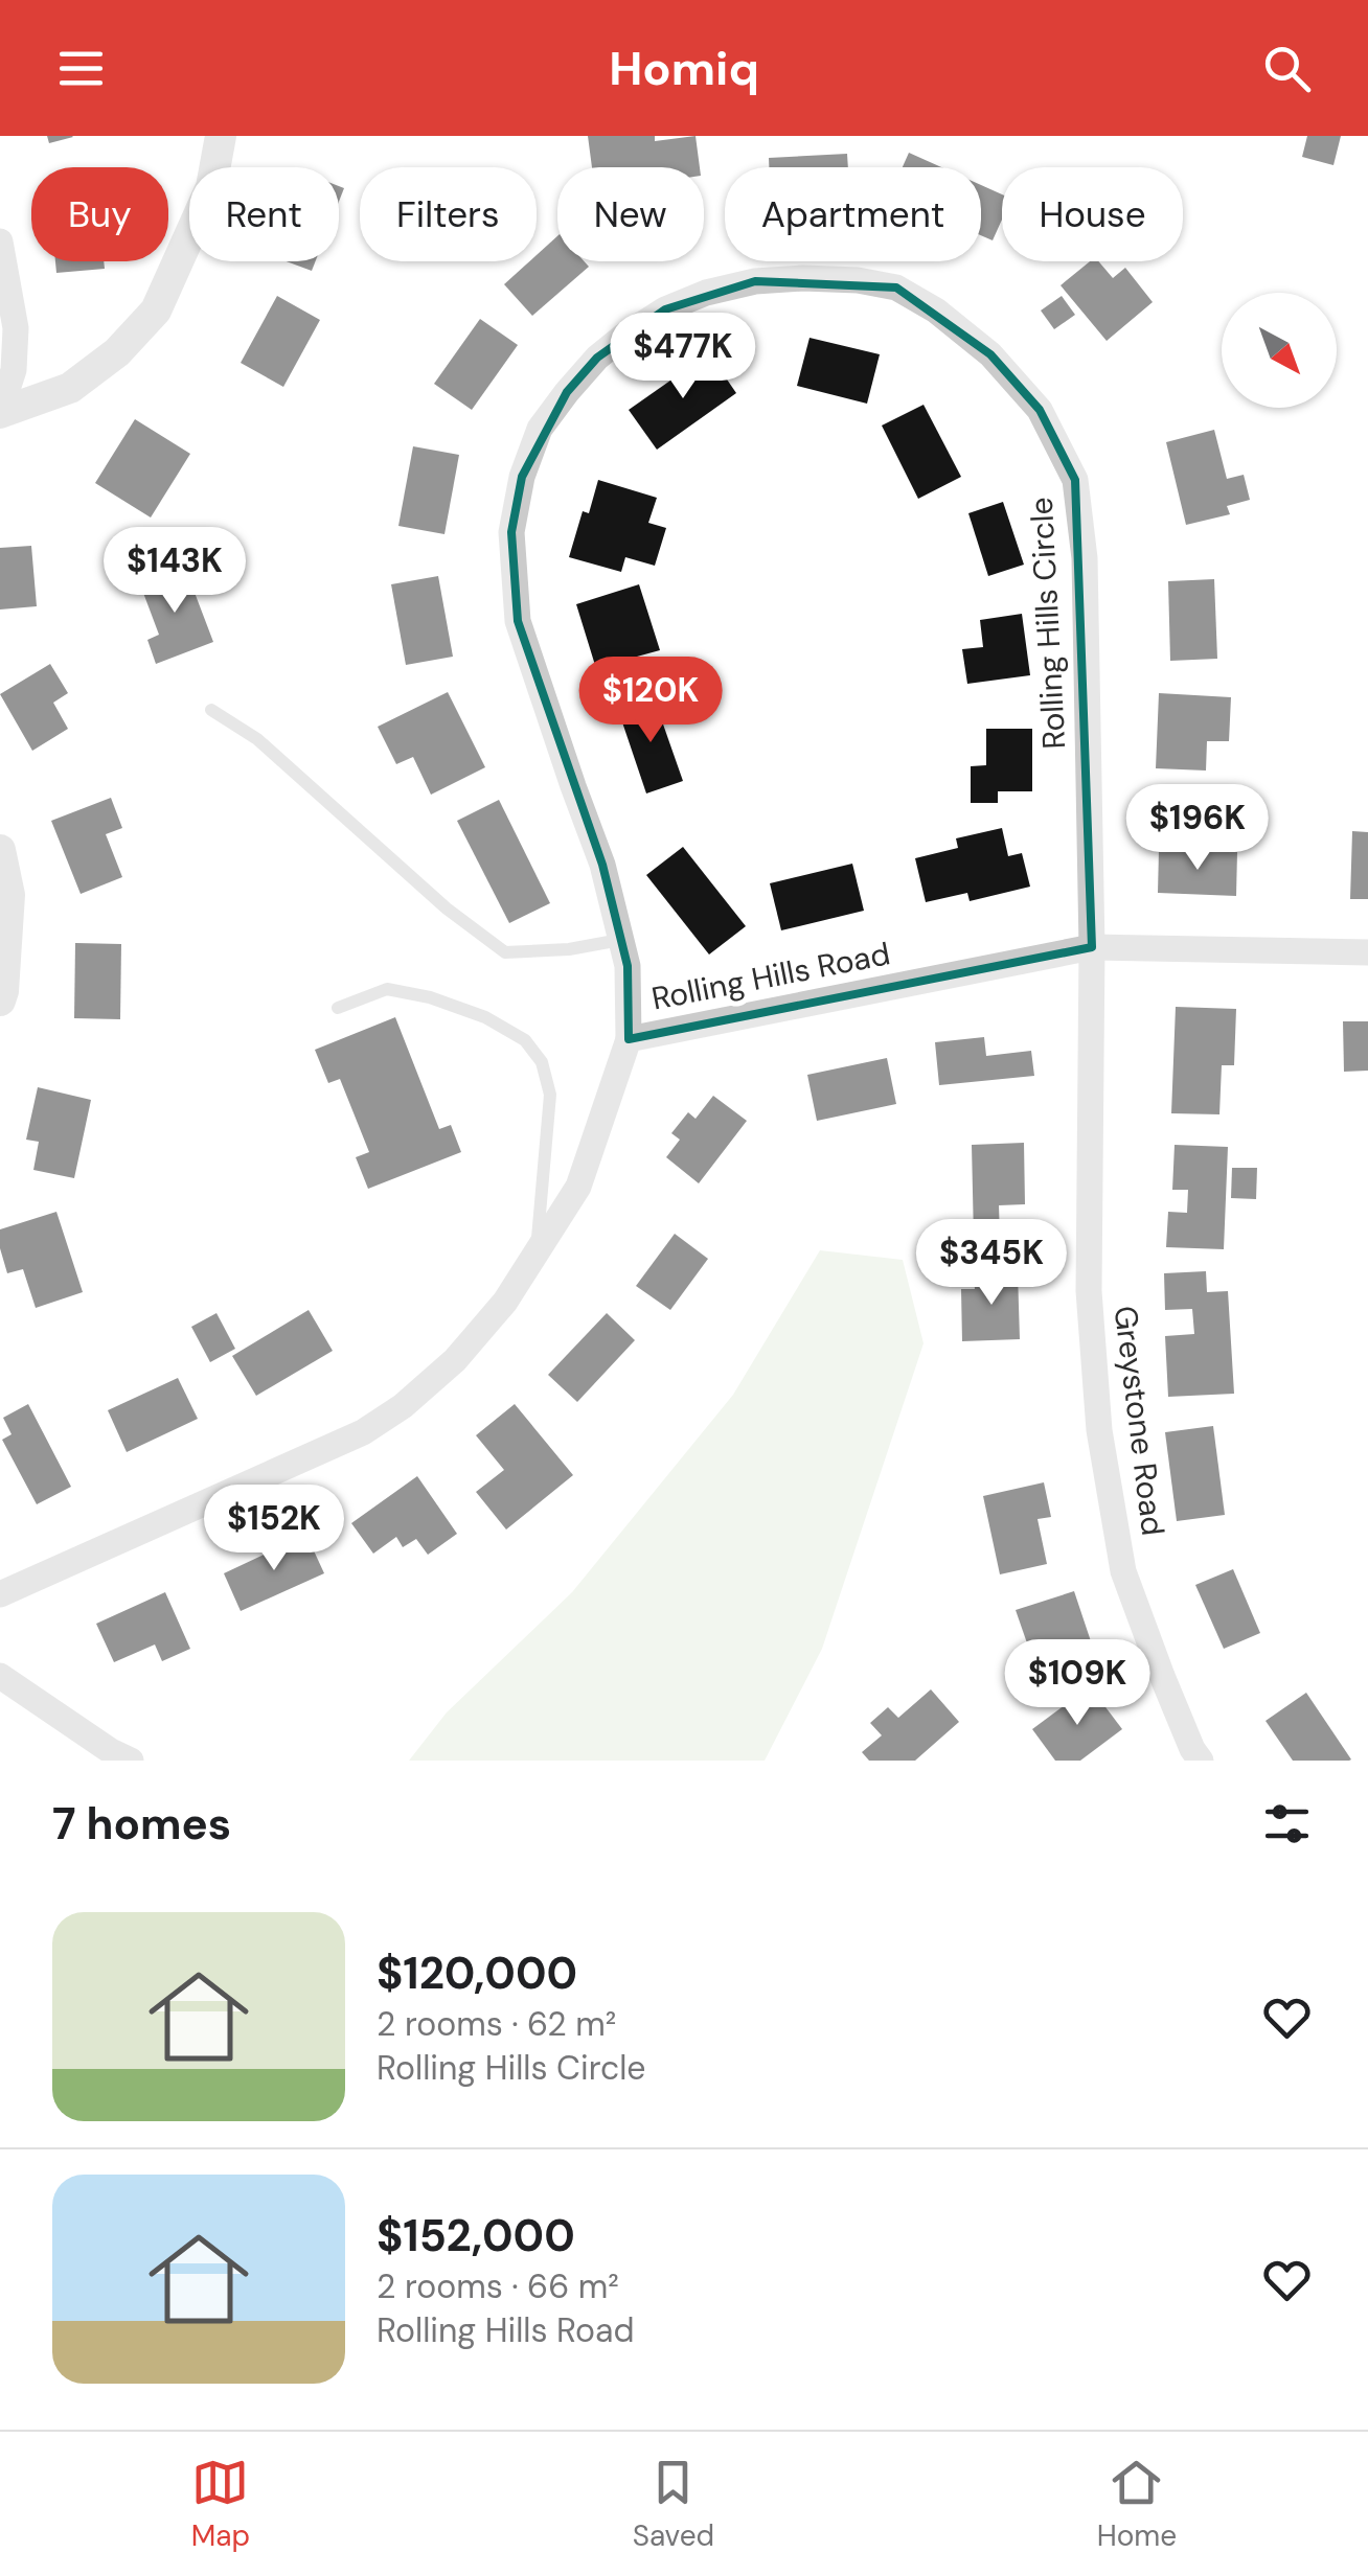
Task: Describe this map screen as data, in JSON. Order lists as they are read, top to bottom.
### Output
{
  "streets": {
    "street": ["Rolling Hills Circle", "Rolling Hills Road", "Greystone Road"]
  },
  "crossings": [
    ["Rolling Hills Circle", "Rolling Hills Road"],
    ["Rolling Hills Circle", "Greystone Road"],
    ["Rolling Hills Road", "Greystone Road"]
  ],
  "north": "bottom right",
  "page": {
    "header": "Homiq",
    "chip": [
      "Buy",
      "Rent",
      "Filters",
      "New",
      "Apartment",
      "House"
    ],
    "price": [
      "$477K",
      "$143K",
      "$120K",
      "$196K",
      "$345K",
      "$152K",
      "$109K"
    ],
    "heading": "7 homes",
    "list": [
      {
        "name": "$120,000",
        "note": "2 rooms · 62 m² · Rolling Hills Circle"
      },
      {
        "name": "$152,000",
        "note": "2 rooms · 66 m² · Rolling Hills Road"
      }
    ],
    "tabs": ["Map", "Saved", "Home"]
  }
}
